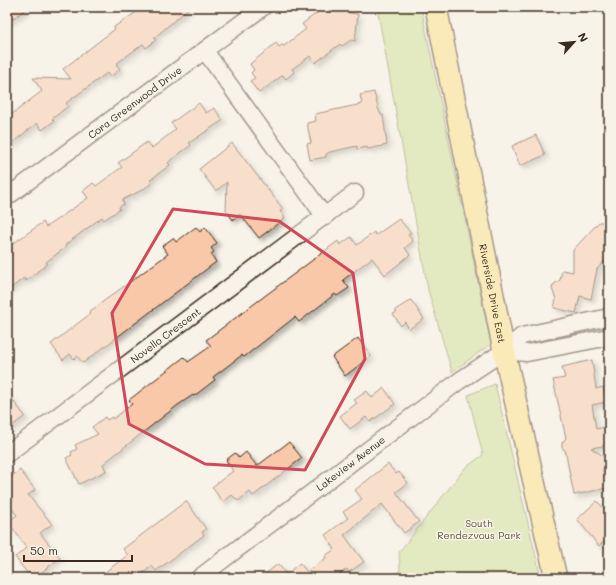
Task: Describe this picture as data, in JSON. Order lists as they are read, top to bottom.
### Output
{
  "streets": {
    "main road": ["Riverside Drive East"],
    "street": ["Cora Greenwood Drive", "Novello Crescent", "Lakeview Avenue"]
  },
  "crossings": [
    ["Riverside Drive East", "Lakeview Avenue"]
  ],
  "parks": ["South Rendezvous Park"],
  "scale_bar": "50 m",
  "north": "top right"
}
